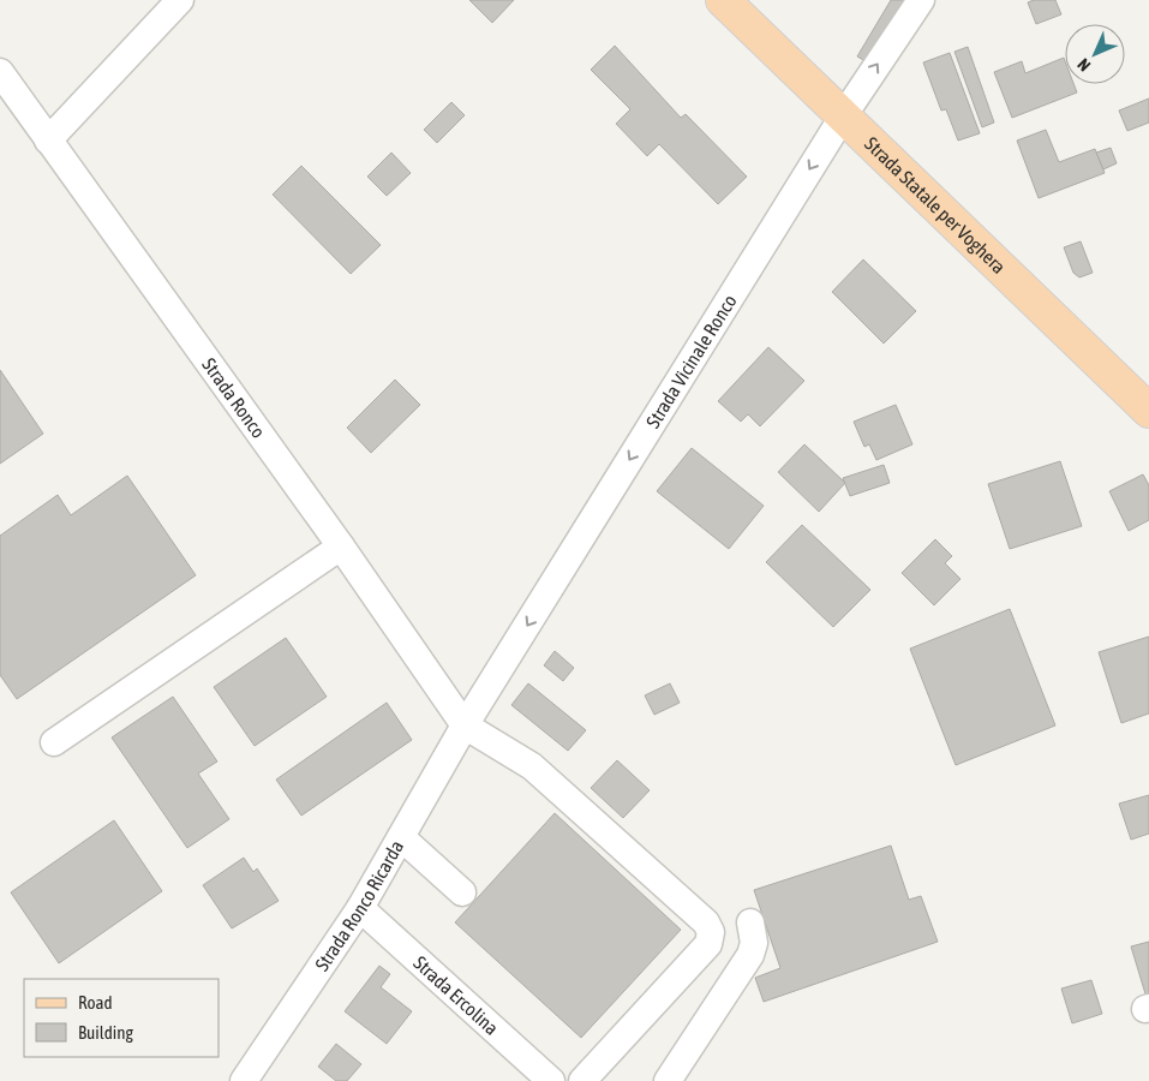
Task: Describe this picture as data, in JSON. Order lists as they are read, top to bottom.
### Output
{
  "streets": {
    "main road": ["Strada Statale per Voghera"],
    "street": [
      "Strada Vicinale Ronco",
      "Strada Ronco",
      "Strada Ronco Ricarda",
      "Strada Ercolina"
    ]
  },
  "crossings": [
    ["Strada Statale per Voghera", "Strada Vicinale Ronco"],
    ["Strada Vicinale Ronco", "Strada Ronco"],
    ["Strada Vicinale Ronco", "Strada Ronco Ricarda"],
    ["Strada Ronco", "Strada Ronco Ricarda"],
    ["Strada Ronco Ricarda", "Strada Ercolina"]
  ],
  "legend": ["Road", "Building"],
  "north": "bottom left"
}
